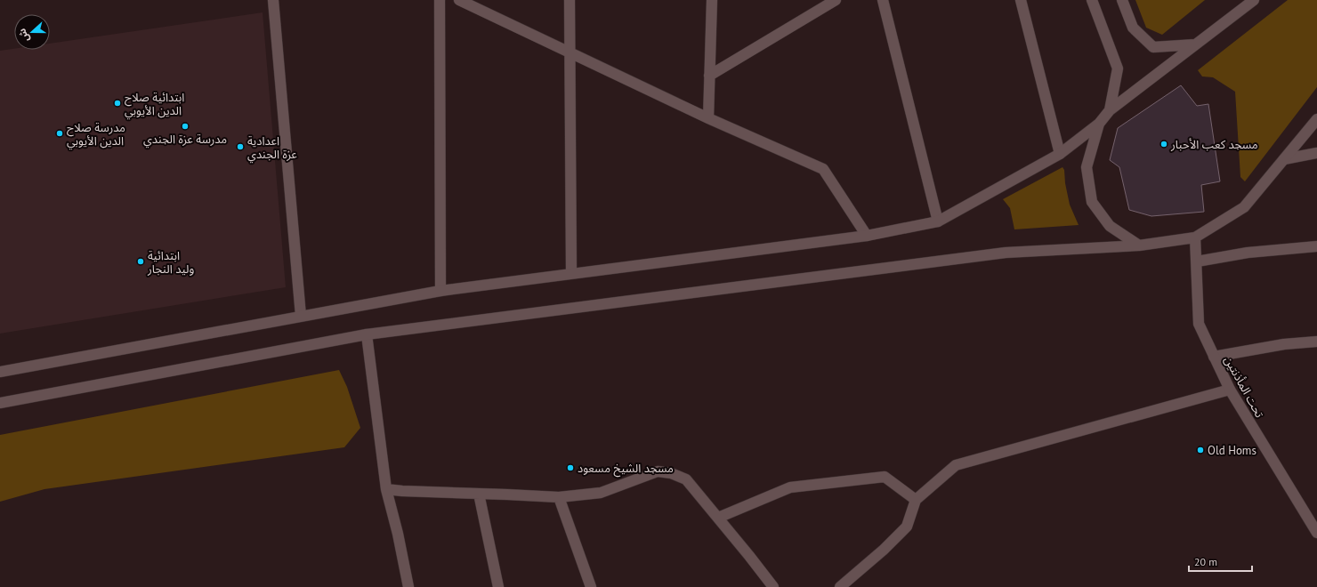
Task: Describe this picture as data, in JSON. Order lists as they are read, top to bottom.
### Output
{
  "streets": {
    "street": ["تحت المأذنتين"]
  },
  "places": [
    "ابتدائية صلاح الدين الأيوبي",
    "مدرسة عزة الجندي",
    "مدرسة صلاح الدين الأيوبي",
    "مسجد كعب الأحبار",
    "اعدادية عزة الجندي",
    "ابتدائية وليد النجار",
    "Old Homs",
    "مسجد الشيخ مسعود"
  ],
  "scale_bar": "20 m",
  "north": "left"
}
